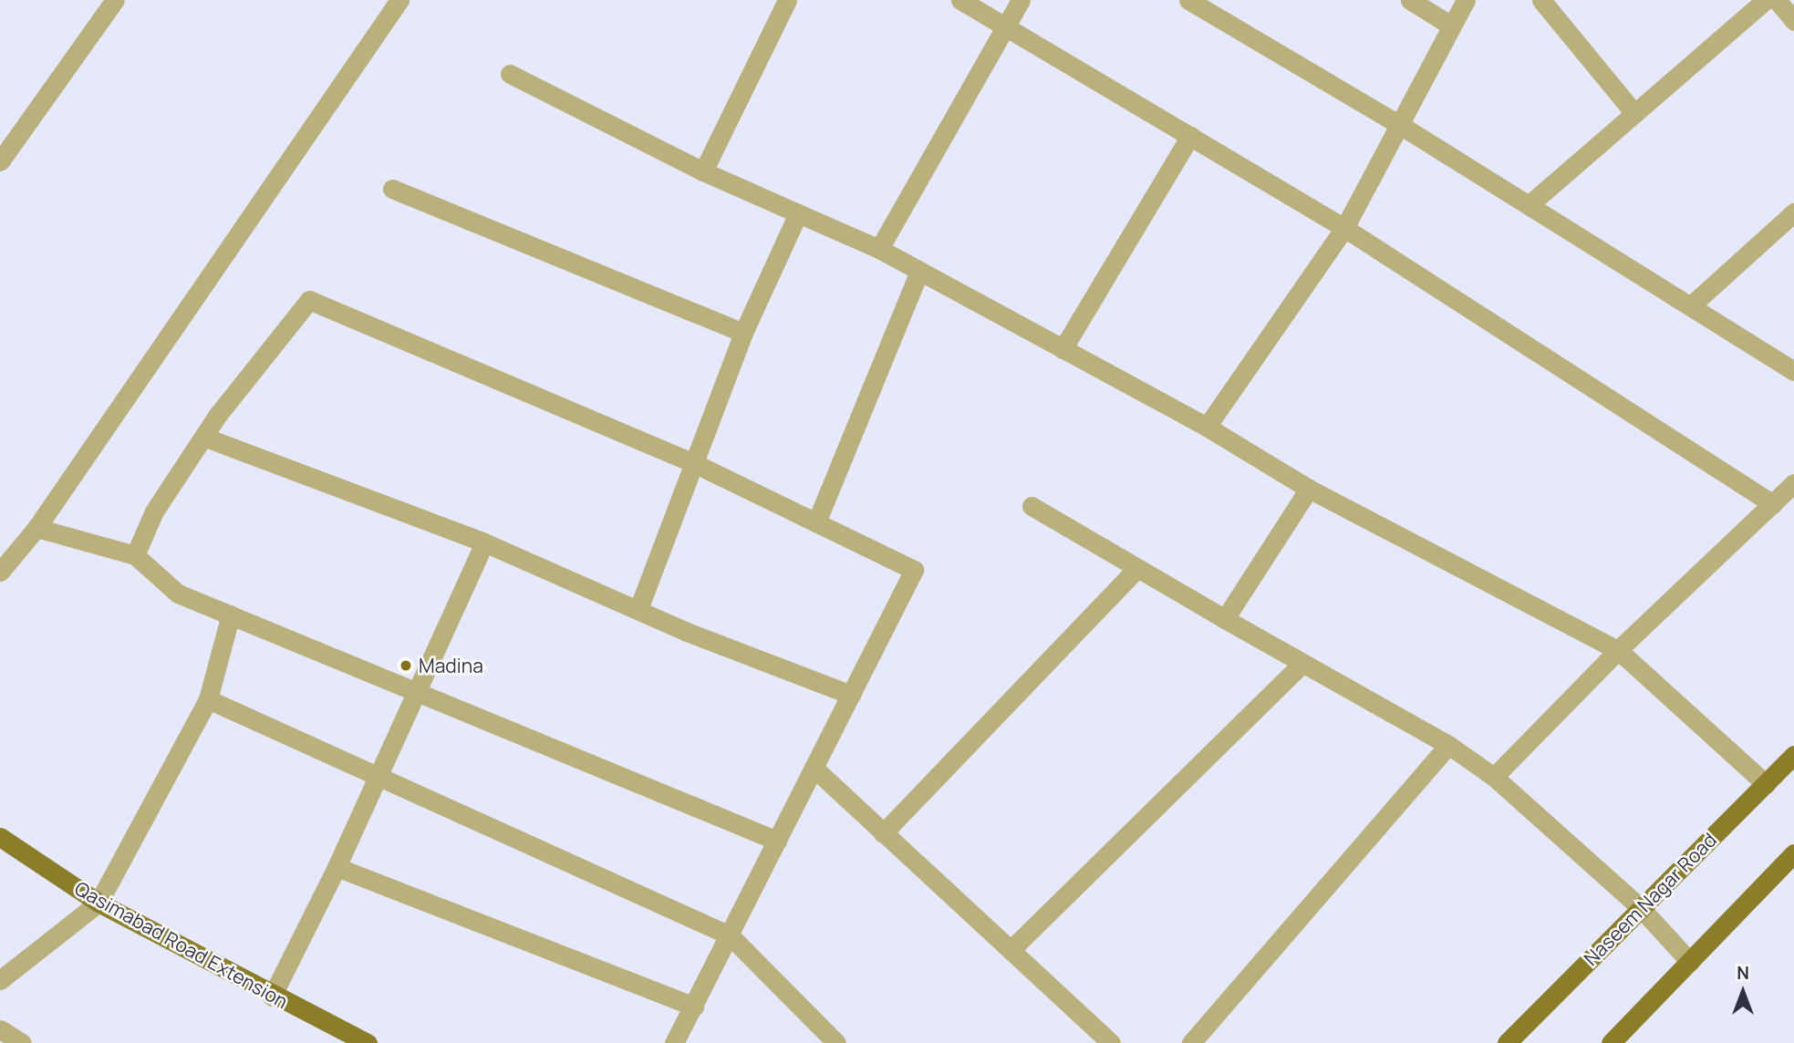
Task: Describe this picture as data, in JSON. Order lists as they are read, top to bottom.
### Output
{
  "streets": {
    "main road": ["Naseem Nagar Road", "Qasimabad Road Extension"]
  },
  "places": ["Madina"],
  "north": "top"
}
